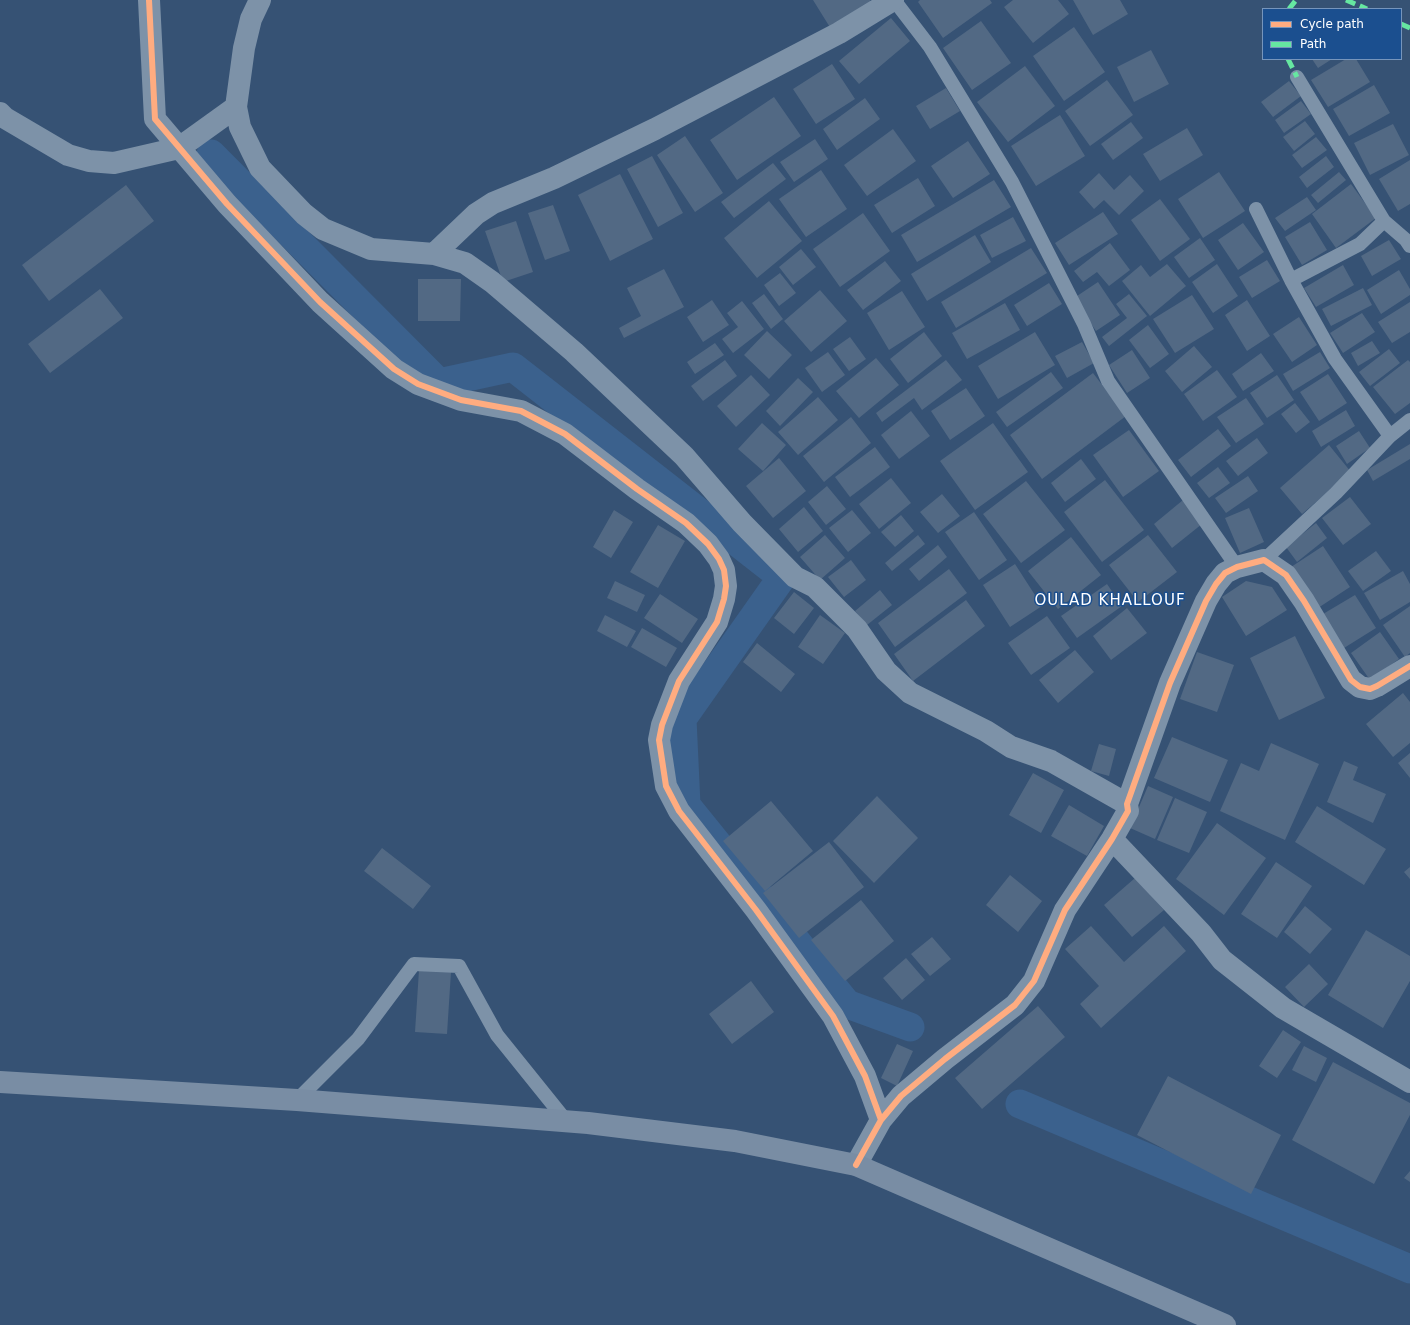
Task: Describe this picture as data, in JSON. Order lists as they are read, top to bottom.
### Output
{
  "districts": ["OULAD KHALLOUF"],
  "legend": ["Cycle path", "Path"]
}
